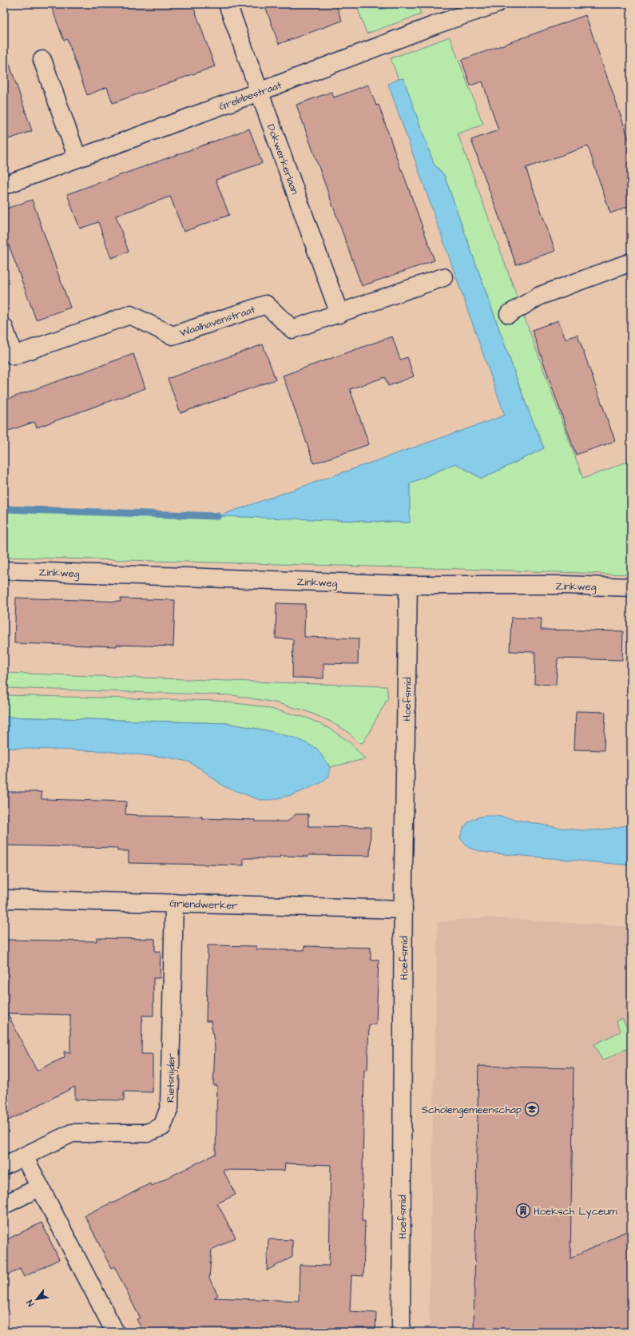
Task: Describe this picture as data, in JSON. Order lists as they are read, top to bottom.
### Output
{
  "streets": {
    "street": [
      "Grebbestraat",
      "Dokwerkerlaan",
      "Waalhavenstraat",
      "Zinkweg",
      "Hoefsmid",
      "Griendwerker",
      "Rietsnijder"
    ]
  },
  "crossings": [
    ["Grebbestraat", "Dokwerkerlaan"],
    ["Dokwerkerlaan", "Waalhavenstraat"],
    ["Zinkweg", "Hoefsmid"],
    ["Hoefsmid", "Griendwerker"],
    ["Griendwerker", "Rietsnijder"]
  ],
  "places": {
    "school or university": ["Scholengemeenschap"],
    "building": ["Hoeksch Lyceum"]
  },
  "north": "bottom left"
}
